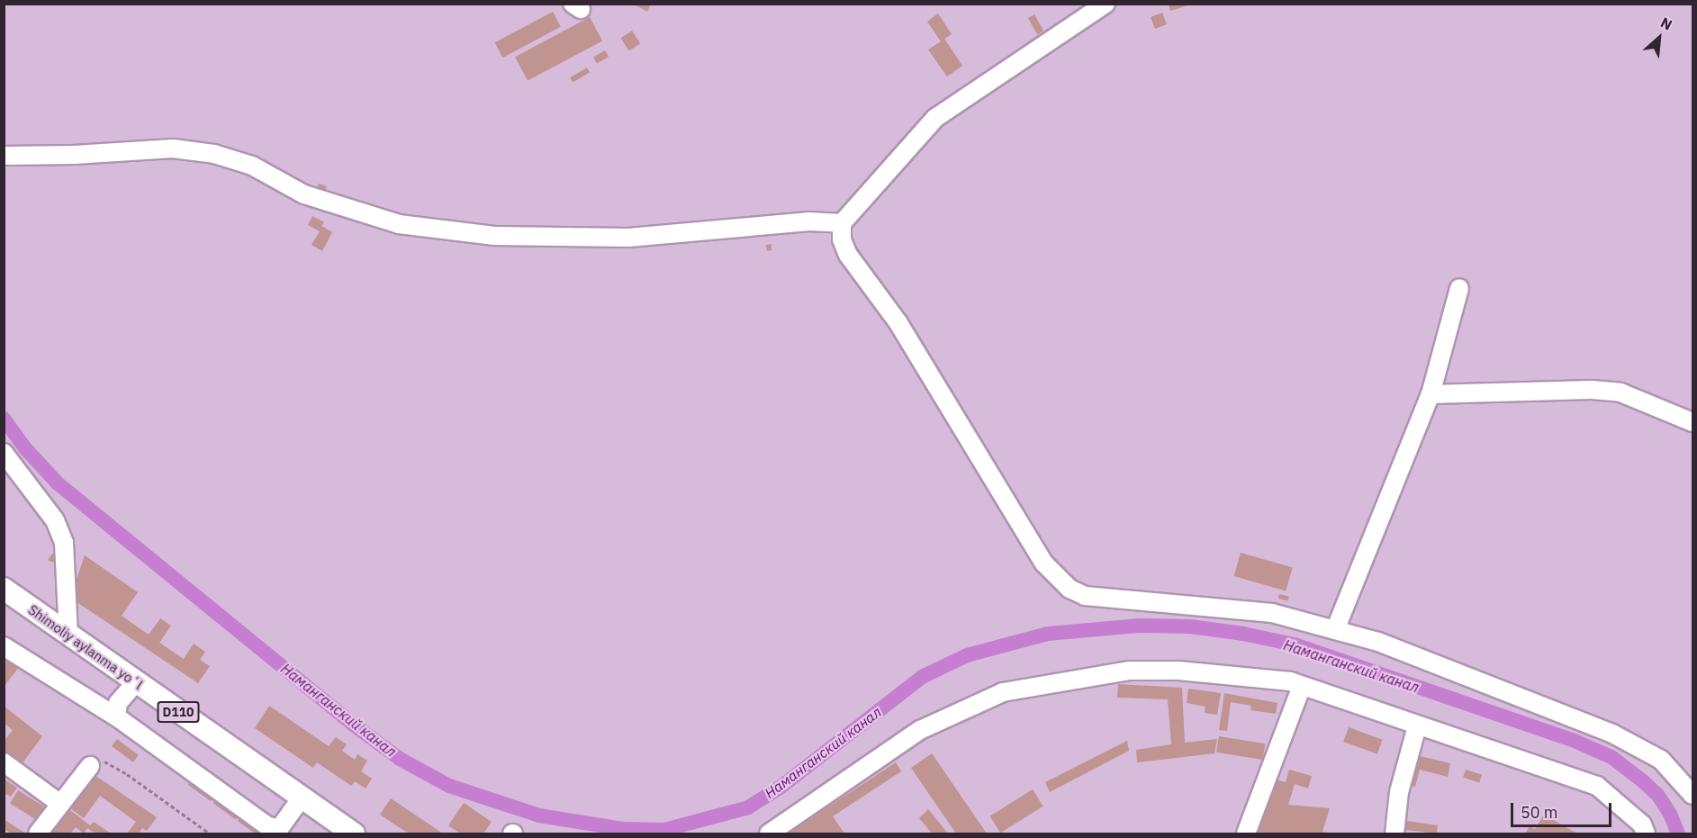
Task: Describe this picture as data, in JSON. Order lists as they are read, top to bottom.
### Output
{
  "streets": {
    "main road": ["Shimoliy aylanma yoʻl", "D110"]
  },
  "water": ["Наманганский канал"],
  "scale_bar": "50 m",
  "north": "top right"
}
